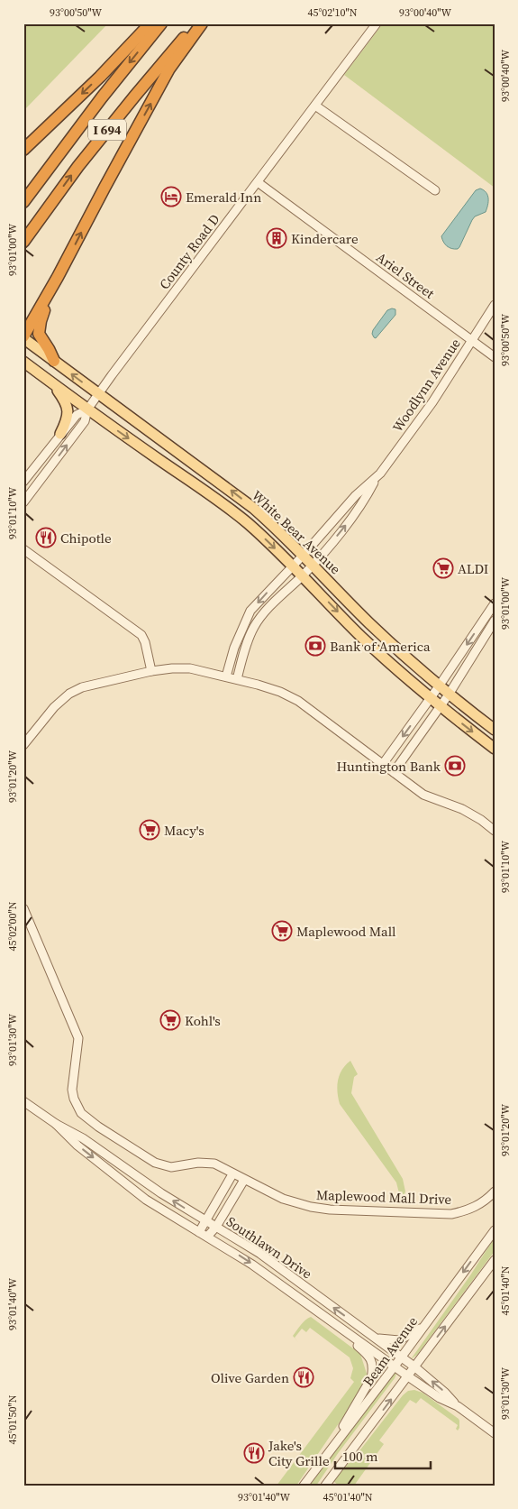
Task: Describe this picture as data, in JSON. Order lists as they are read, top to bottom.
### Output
{
  "streets": {
    "highway": ["I 694"],
    "main road": ["White Bear Avenue"],
    "street": [
      "County Road D",
      "Ariel Street",
      "Woodlynn Avenue",
      "Maplewood Mall Drive",
      "Southlawn Drive",
      "Beam Avenue"
    ]
  },
  "crossings": [
    ["County Road D", "Ariel Street"],
    ["County Road D", "White Bear Avenue"],
    ["Ariel Street", "Woodlynn Avenue"],
    ["Woodlynn Avenue", "White Bear Avenue"],
    ["Southlawn Drive", "Beam Avenue"]
  ],
  "places": {
    "hotel": ["Emerald Inn"],
    "building": ["Kindercare"],
    "restaurant": ["Chipotle", "Olive Garden", "Jake's City Grille"],
    "supermarket": [
      "ALDI",
      "Macy's",
      "Maplewood Mall",
      "Kohl's"
    ],
    "bank": ["Bank of America", "Huntington Bank"]
  },
  "scale_bar": "100 m",
  "coordinates": [
    "93°00'50\"W",
    "45°02'10\"N",
    "93°00'40\"W",
    "93°01'00\"W",
    "93°01'10\"W",
    "93°01'20\"W",
    "45°02'00\"N",
    "93°01'30\"W",
    "45°01'40\"N",
    "93°01'40\"W",
    "45°01'50\"N"
  ]
}
